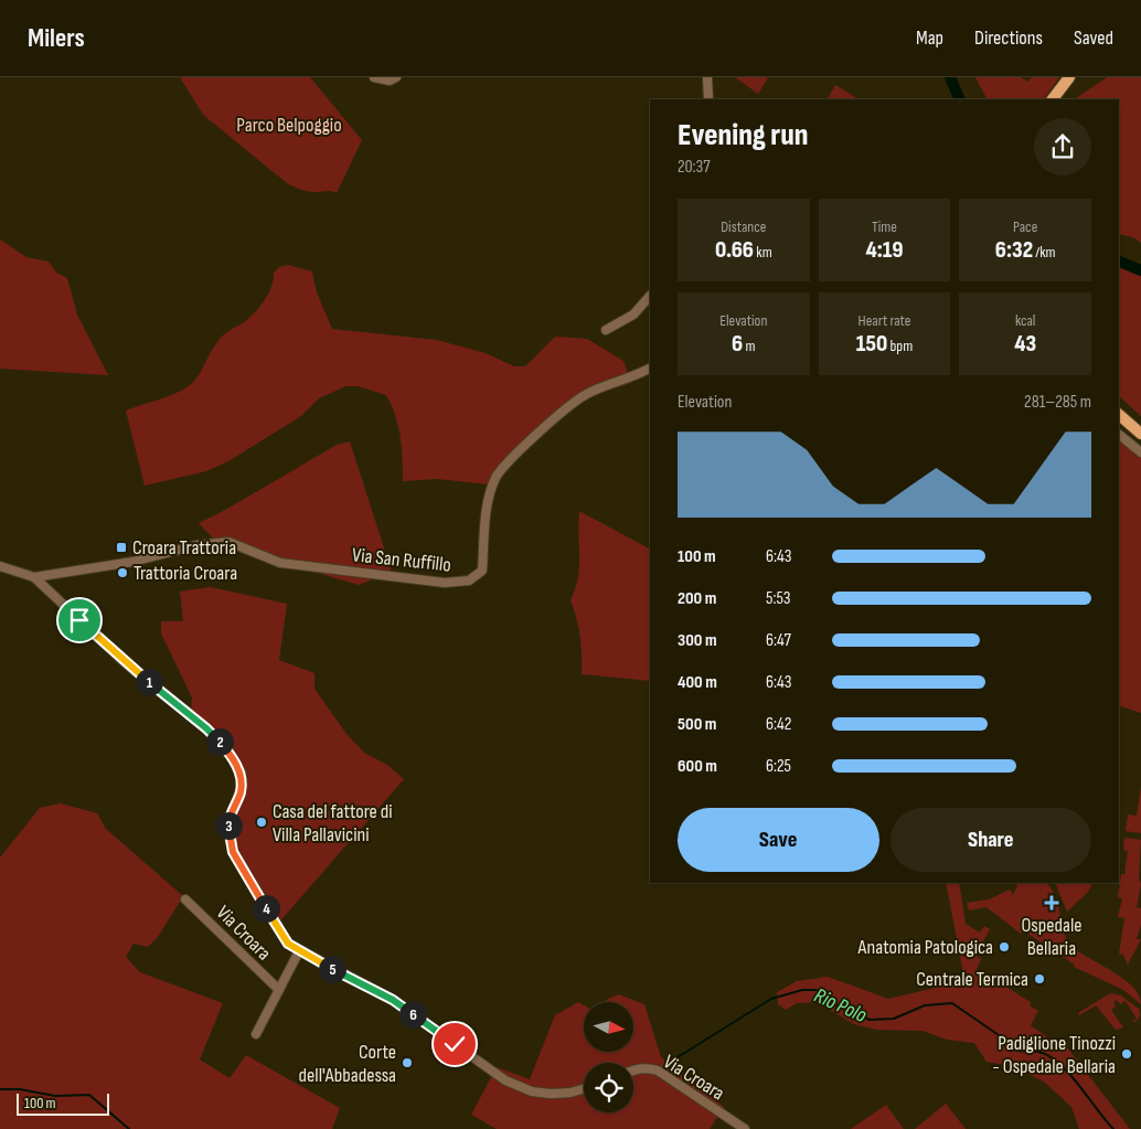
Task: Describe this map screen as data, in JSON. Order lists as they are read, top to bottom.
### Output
{
  "streets": {
    "street": ["Via San Ruffillo", "Via Croara"]
  },
  "crossings": [
    ["Via San Ruffillo", "Via Croara"]
  ],
  "water": ["Rio Polo"],
  "parks": ["Parco Belpoggio"],
  "places": {
    "transit": ["Croara Trattoria"],
    "other": [
      "Trattoria Croara",
      "Casa del fattore di Villa Pallavicini",
      "Anatomia Patologica",
      "Centrale Termica",
      "Padiglione Tinozzi - Ospedale Bellaria",
      "Corte dell'Abbadessa"
    ],
    "health": ["Ospedale Bellaria"]
  },
  "scale_bar": "100 m",
  "north": "right",
  "page": {
    "header": "Milers",
    "nav": ["Map", "Directions", "Saved"],
    "heading": ["Evening run", "20:37"],
    "stats": [
      ["Distance", "0.66 km"],
      ["Time", "4:19"],
      ["Pace", "6:32 /km"],
      ["Elevation", "6 m"],
      ["Heart rate", "150 bpm"],
      ["kcal", "43"]
    ],
    "chart": ["Elevation", "281–285 m"],
    "list": [
      {
        "name": "100 m",
        "note": "6:43"
      },
      {
        "name": "200 m",
        "note": "5:53"
      },
      {
        "name": "300 m",
        "note": "6:47"
      },
      {
        "name": "400 m",
        "note": "6:43"
      },
      {
        "name": "500 m",
        "note": "6:42"
      },
      {
        "name": "600 m",
        "note": "6:25"
      }
    ],
    "pins": [
      "1",
      "2",
      "3",
      "4",
      "5",
      "6"
    ],
    "buttons": ["Save", "Share"],
    "scale": "100 m"
  }
}
